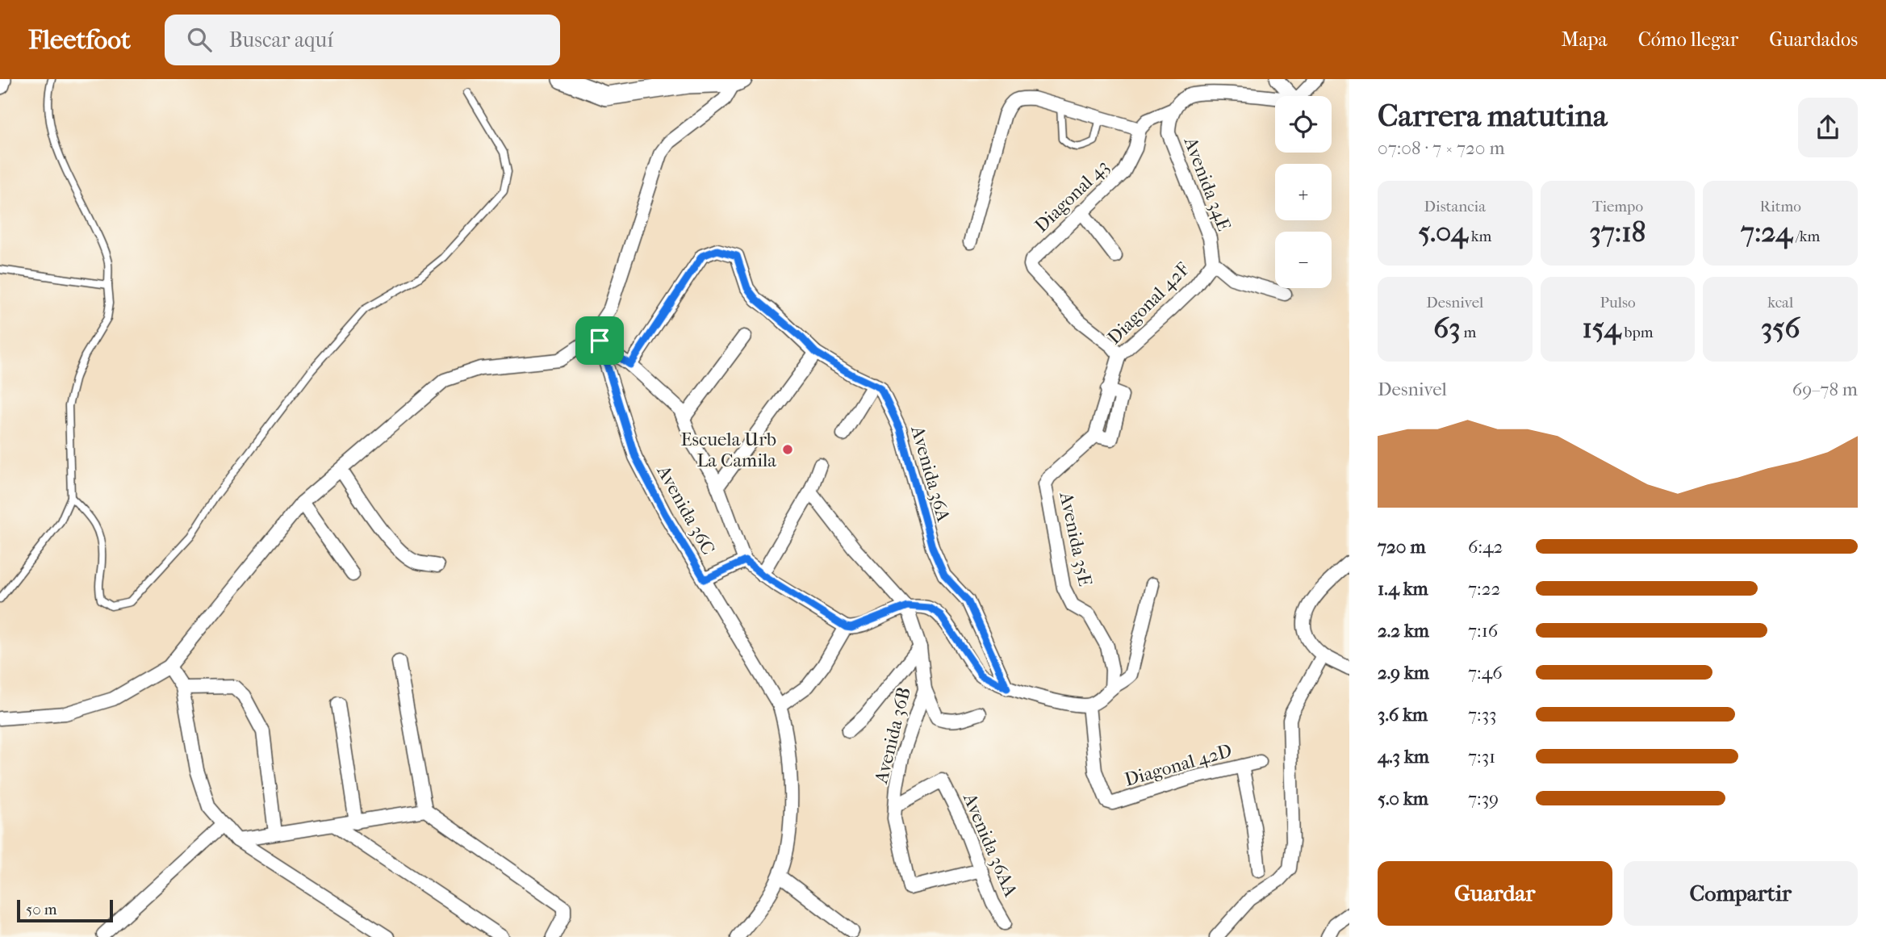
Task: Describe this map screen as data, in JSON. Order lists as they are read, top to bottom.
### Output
{
  "streets": {
    "street": [
      "Avenida 34E",
      "Diagonal 43",
      "Diagonal 42F",
      "Avenida 36A",
      "Avenida 36C",
      "Avenida 35E",
      "Avenida 36B",
      "Diagonal 42D",
      "Avenida 36AA"
    ]
  },
  "crossings": [
    ["Avenida 34E", "Diagonal 42F"],
    ["Diagonal 43", "Diagonal 42F"],
    ["Diagonal 42F", "Avenida 35E"],
    ["Avenida 36B", "Avenida 36AA"]
  ],
  "places": ["Escuela Urb La Camila"],
  "scale_bar": "50 m",
  "page": {
    "header": "Fleetfoot",
    "search": "Buscar aquí",
    "nav": ["Mapa", "Cómo llegar", "Guardados"],
    "heading": ["Carrera matutina", "07:08 · 7 × 720 m"],
    "map_buttons": ["+", "−"],
    "stats": [
      ["Distancia", "5.04 km"],
      ["Tiempo", "37:18"],
      ["Ritmo", "7:24 /km"],
      ["Desnivel", "63 m"],
      ["Pulso", "154 bpm"],
      ["kcal", "356"]
    ],
    "chart": ["Desnivel", "69–78 m"],
    "list": [
      {
        "name": "720 m",
        "note": "6:42"
      },
      {
        "name": "1.4 km",
        "note": "7:22"
      },
      {
        "name": "2.2 km",
        "note": "7:16"
      },
      {
        "name": "2.9 km",
        "note": "7:46"
      },
      {
        "name": "3.6 km",
        "note": "7:33"
      },
      {
        "name": "4.3 km",
        "note": "7:31"
      },
      {
        "name": "5.0 km",
        "note": "7:39"
      }
    ],
    "buttons": ["Guardar", "Compartir"],
    "scale": "50 m"
  }
}
